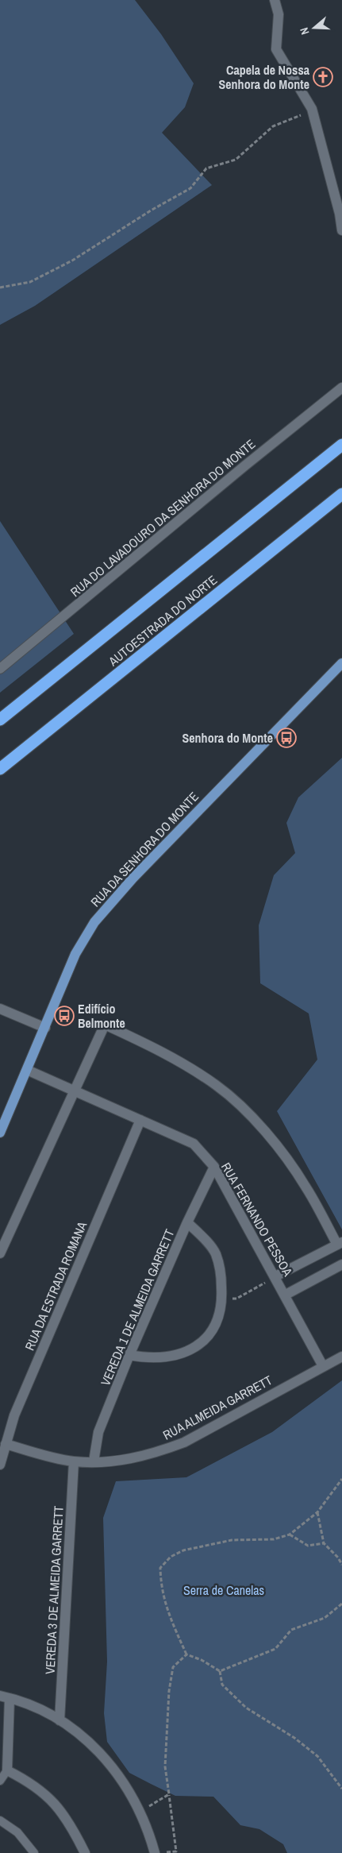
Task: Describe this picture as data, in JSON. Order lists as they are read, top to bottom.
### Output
{
  "streets": {
    "highway": ["AUTOESTRADA DO NORTE"],
    "main road": ["RUA DA SENHORA DO MONTE"],
    "street": [
      "RUA DO LAVADOURO DA SENHORA DO MONTE",
      "RUA FERNANDO PESSOA",
      "RUA DA ESTRADA ROMANA",
      "VEREDA 1 DE ALMEIDA GARRETT",
      "RUA ALMEIDA GARRETT",
      "VEREDA 3 DE ALMEIDA GARRETT"
    ]
  },
  "crossings": [
    ["RUA DA SENHORA DO MONTE", "RUA FERNANDO PESSOA"],
    ["RUA FERNANDO PESSOA", "RUA DA ESTRADA ROMANA"],
    ["RUA FERNANDO PESSOA", "VEREDA 1 DE ALMEIDA GARRETT"],
    ["RUA FERNANDO PESSOA", "RUA ALMEIDA GARRETT"],
    ["RUA DA ESTRADA ROMANA", "RUA ALMEIDA GARRETT"],
    ["VEREDA 1 DE ALMEIDA GARRETT", "RUA ALMEIDA GARRETT"],
    ["RUA ALMEIDA GARRETT", "VEREDA 3 DE ALMEIDA GARRETT"]
  ],
  "parks": ["Serra de Canelas"],
  "places": {
    "church": ["Capela de Nossa Senhora do Monte"],
    "bus stop": ["Senhora do Monte", "Edifício Belmonte"]
  },
  "north": "left"
}
